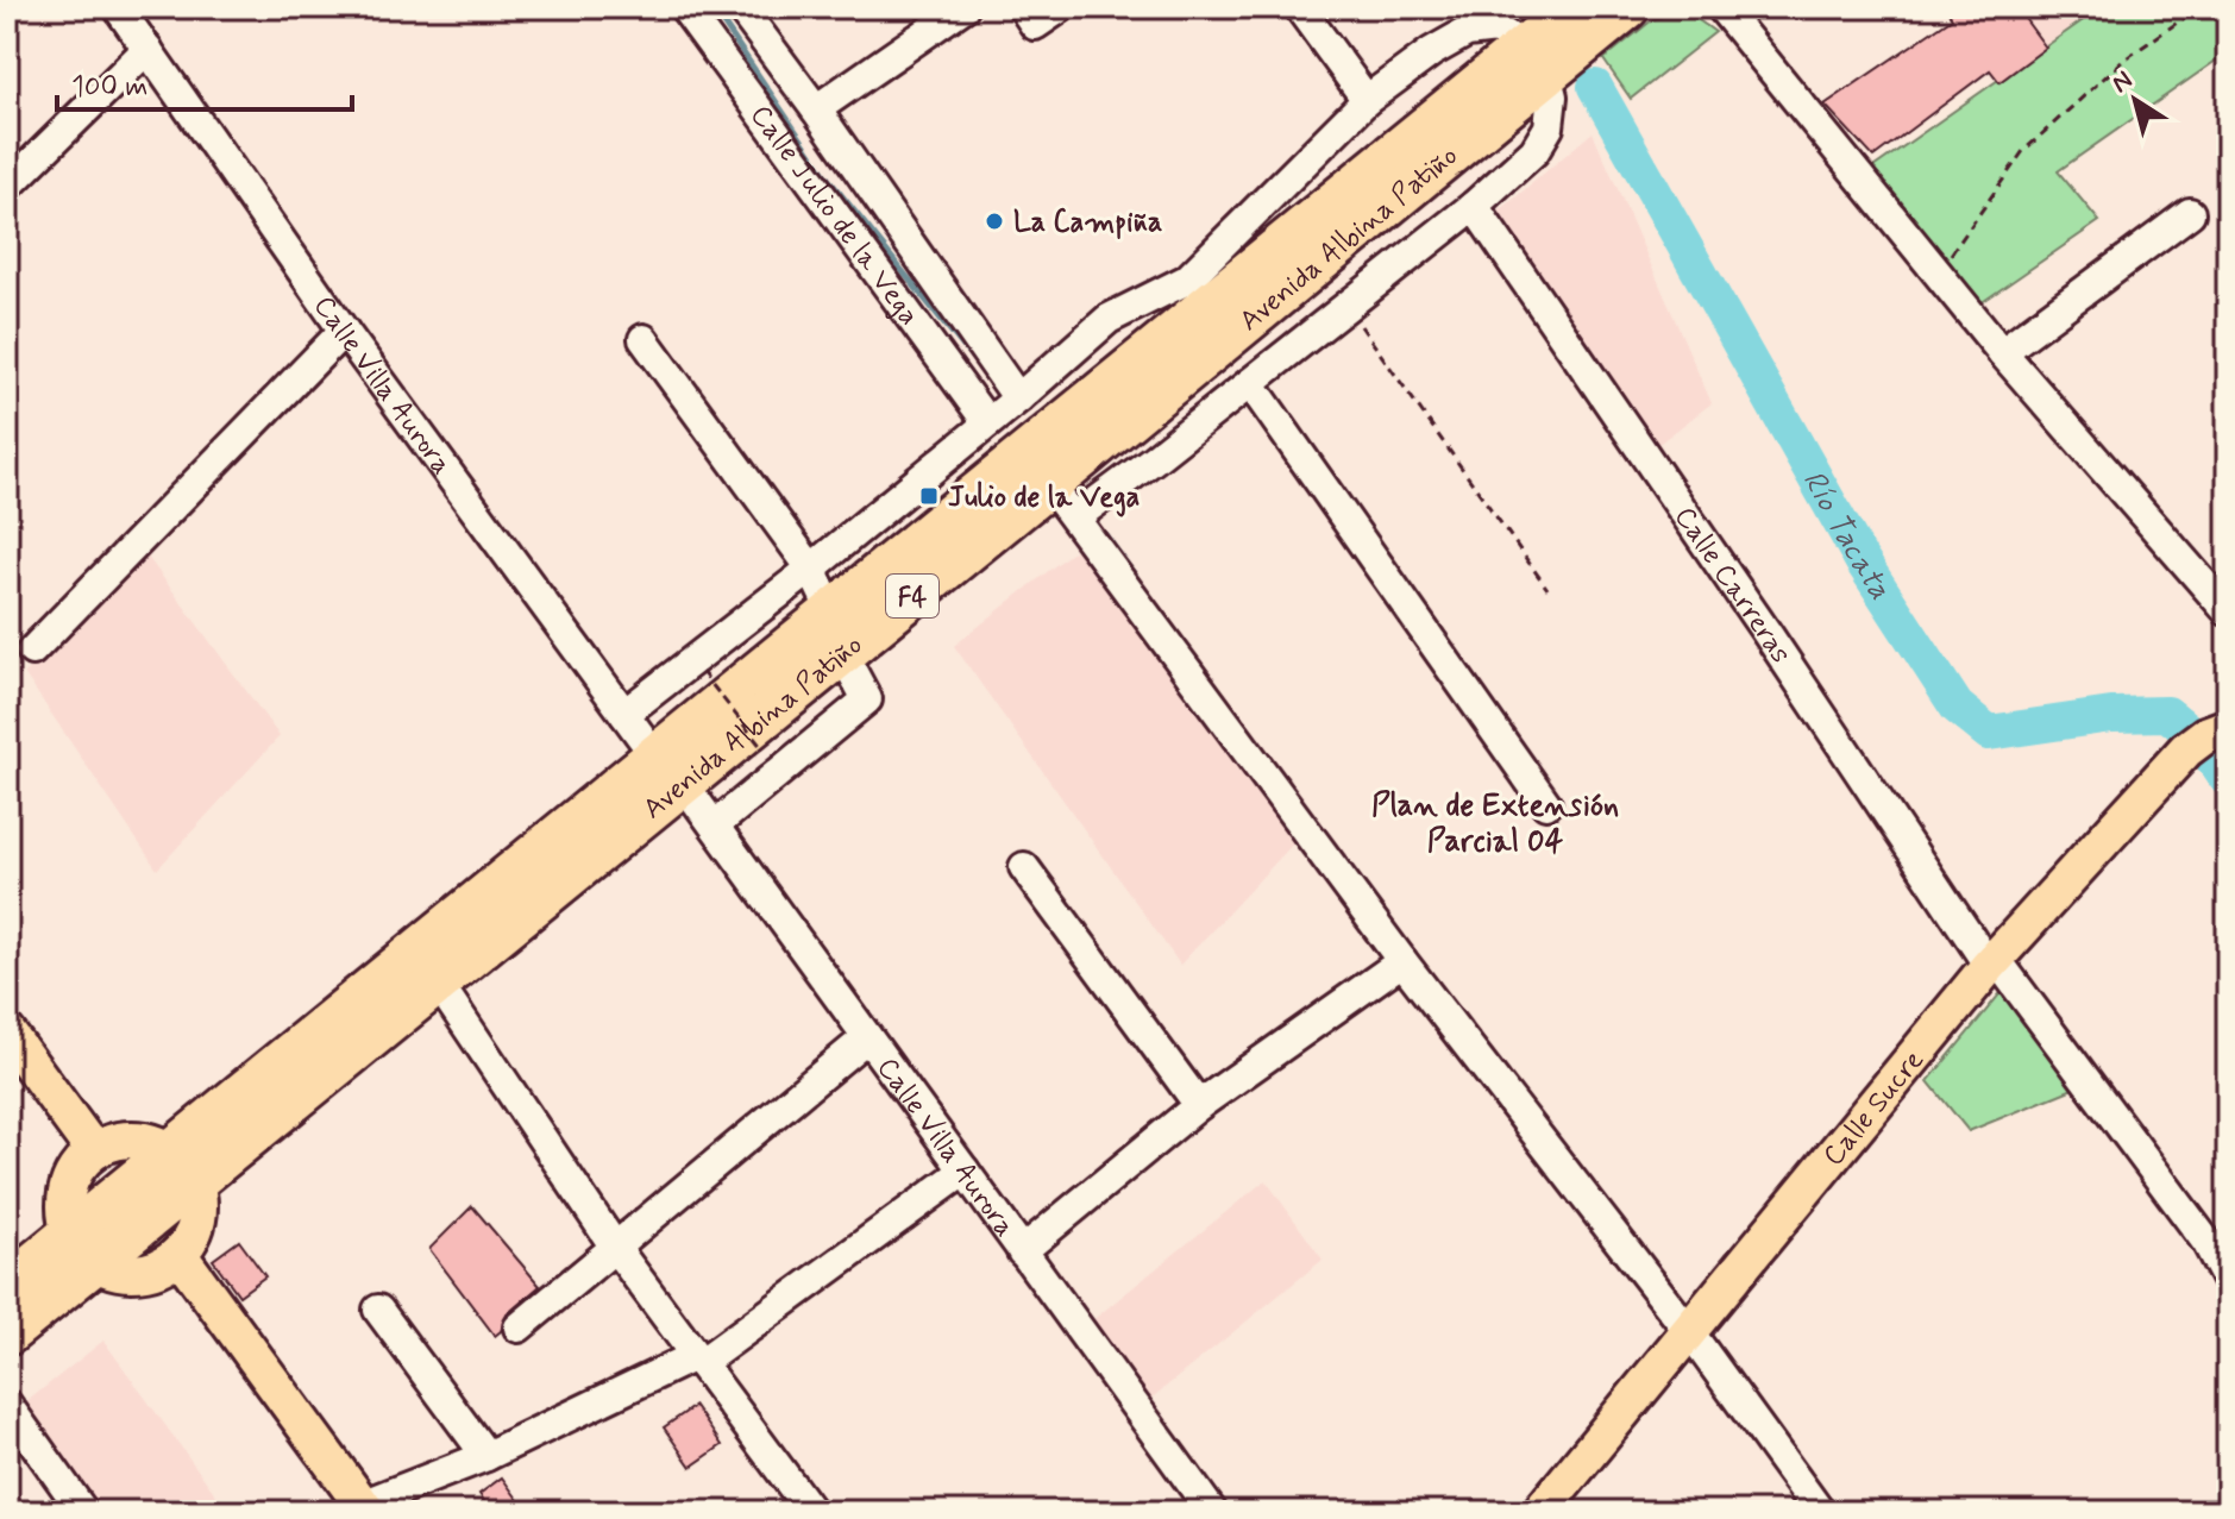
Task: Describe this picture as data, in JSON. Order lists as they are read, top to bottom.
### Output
{
  "streets": {
    "highway": ["Avenida Albina Patiño", "F4"],
    "main road": ["Calle Sucre"],
    "street": ["Calle Julio de la Vega", "Calle Villa Aurora", "Calle Carreras"]
  },
  "crossings": [
    ["Avenida Albina Patiño", "Calle Villa Aurora"],
    ["Calle Carreras", "Calle Sucre"]
  ],
  "districts": ["Plan de Extensión Parcial 04"],
  "water": ["Río Tacata"],
  "places": {
    "other": ["La Campiña"],
    "transit": ["Julio de la Vega"]
  },
  "scale_bar": "100 m",
  "north": "top left"
}
